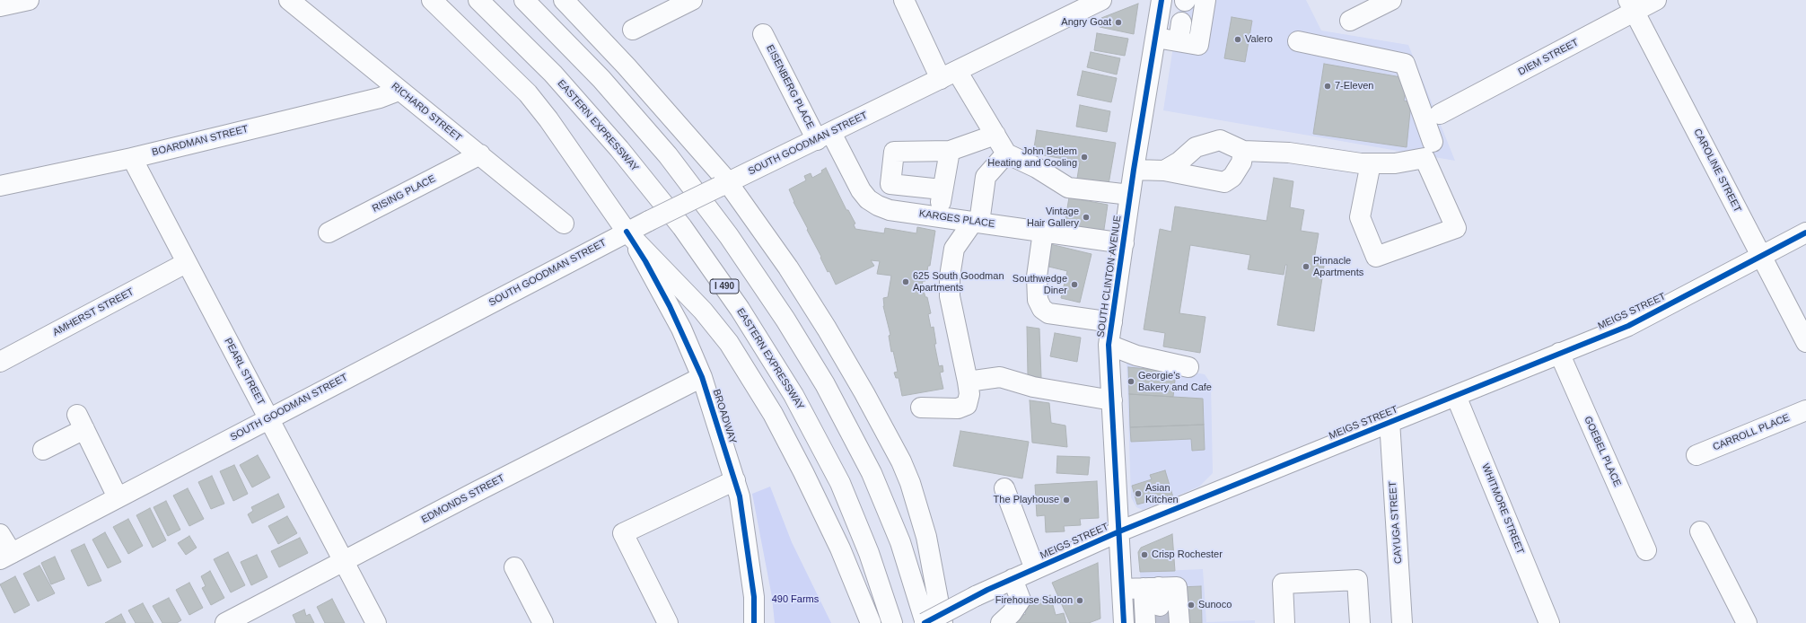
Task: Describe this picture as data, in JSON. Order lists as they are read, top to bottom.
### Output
{
  "streets": {
    "main road": [
      "DIEM STREET",
      "EISENBERG PLACE",
      "RICHARD STREET",
      "EASTERN EXPRESSWAY",
      "BOARDMAN STREET",
      "SOUTH GOODMAN STREET",
      "CAROLINE STREET",
      "RISING PLACE",
      "KARGES PLACE",
      "SOUTH CLINTON AVENUE",
      "I 490",
      "MEIGS STREET",
      "AMHERST STREET",
      "PEARL STREET",
      "BROADWAY",
      "CARROLL PLACE",
      "GOEBEL PLACE",
      "EDMONDS STREET",
      "WHITMORE STREET",
      "CAYUGA STREET"
    ]
  },
  "crossings": [
    ["DIEM STREET", "CAROLINE STREET"],
    ["EISENBERG PLACE", "SOUTH GOODMAN STREET"],
    ["EISENBERG PLACE", "KARGES PLACE"],
    ["RICHARD STREET", "BOARDMAN STREET"],
    ["RICHARD STREET", "RISING PLACE"],
    ["BOARDMAN STREET", "PEARL STREET"],
    ["SOUTH GOODMAN STREET", "KARGES PLACE"],
    ["SOUTH GOODMAN STREET", "PEARL STREET"],
    ["SOUTH GOODMAN STREET", "BROADWAY"],
    ["CAROLINE STREET", "MEIGS STREET"],
    ["KARGES PLACE", "SOUTH CLINTON AVENUE"],
    ["SOUTH CLINTON AVENUE", "MEIGS STREET"],
    ["MEIGS STREET", "GOEBEL PLACE"],
    ["MEIGS STREET", "WHITMORE STREET"],
    ["MEIGS STREET", "CAYUGA STREET"],
    ["AMHERST STREET", "PEARL STREET"],
    ["PEARL STREET", "EDMONDS STREET"],
    ["BROADWAY", "EDMONDS STREET"]
  ],
  "parks": ["490 Farms"],
  "places": [
    "Angry Goat",
    "Valero",
    "7-Eleven",
    "John Betlem Heating and Cooling",
    "Vintage Hair Gallery",
    "Pinnacle Apartments",
    "625 South Goodman Apartments",
    "Southwedge Diner",
    "Georgie's Bakery and Cafe",
    "Asian Kitchen",
    "The Playhouse",
    "Crisp Rochester",
    "Firehouse Saloon",
    "Sunoco"
  ]
}
